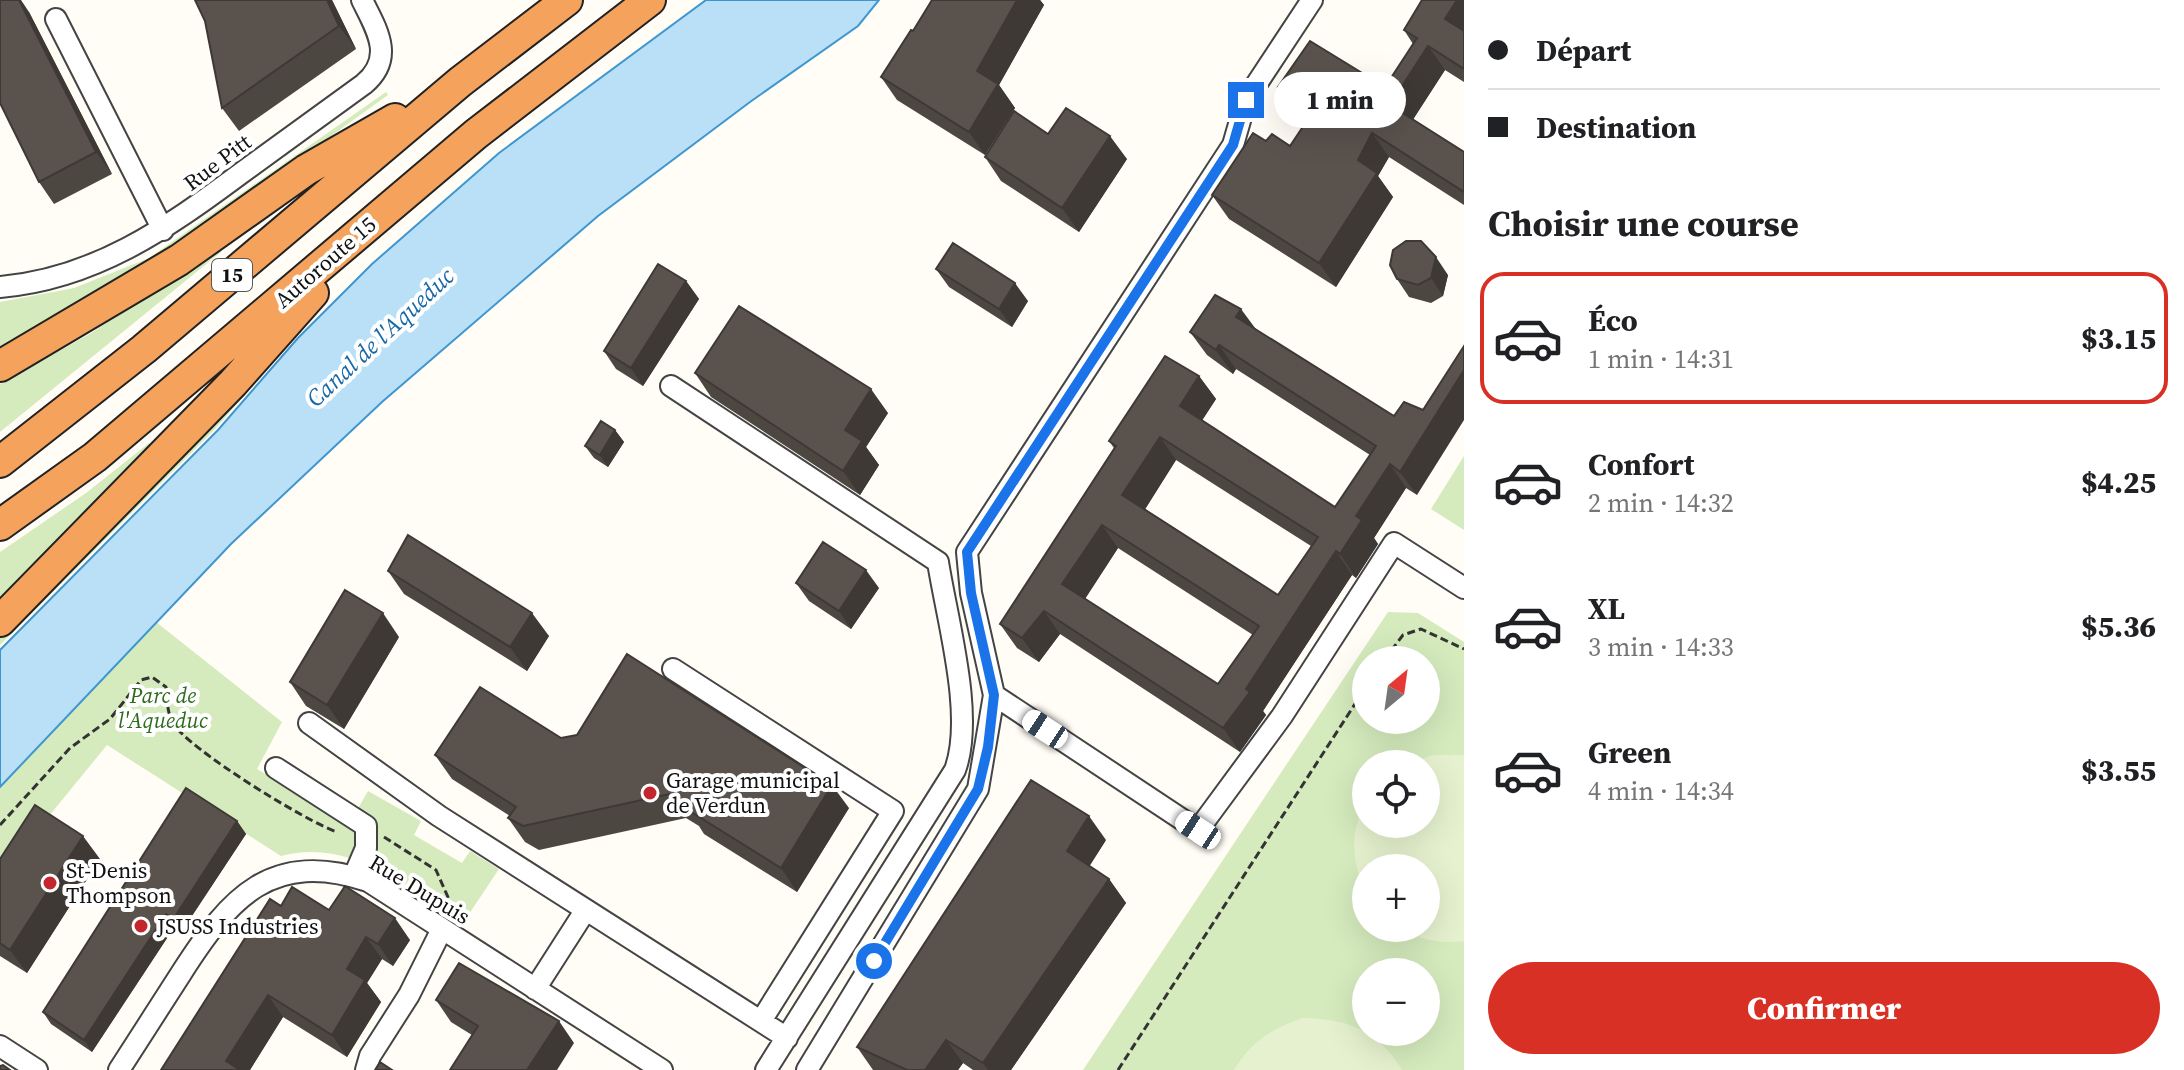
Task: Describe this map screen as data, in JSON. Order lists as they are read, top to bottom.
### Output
{
  "streets": {
    "highway": ["Autoroute 15", "15"],
    "street": ["Rue Pitt", "Rue Dupuis"]
  },
  "water": ["Canal de l'Aqueduc"],
  "parks": ["Parc de l'Aqueduc"],
  "places": ["Garage municipal de Verdun", "St-Denis Thompson", "JSUSS Industries"],
  "north": "top right",
  "page": {
    "banner": ["Départ", "Destination"],
    "bubble": "1 min",
    "heading": "Choisir une course",
    "list": [
      {
        "name": "Éco",
        "note": "1 min · 14:31",
        "value": "$3.15"
      },
      {
        "name": "Confort",
        "note": "2 min · 14:32",
        "value": "$4.25"
      },
      {
        "name": "XL",
        "note": "3 min · 14:33",
        "value": "$5.36"
      },
      {
        "name": "Green",
        "note": "4 min · 14:34",
        "value": "$3.55"
      }
    ],
    "map_buttons": ["+", "−"],
    "buttons": "Confirmer"
  }
}
